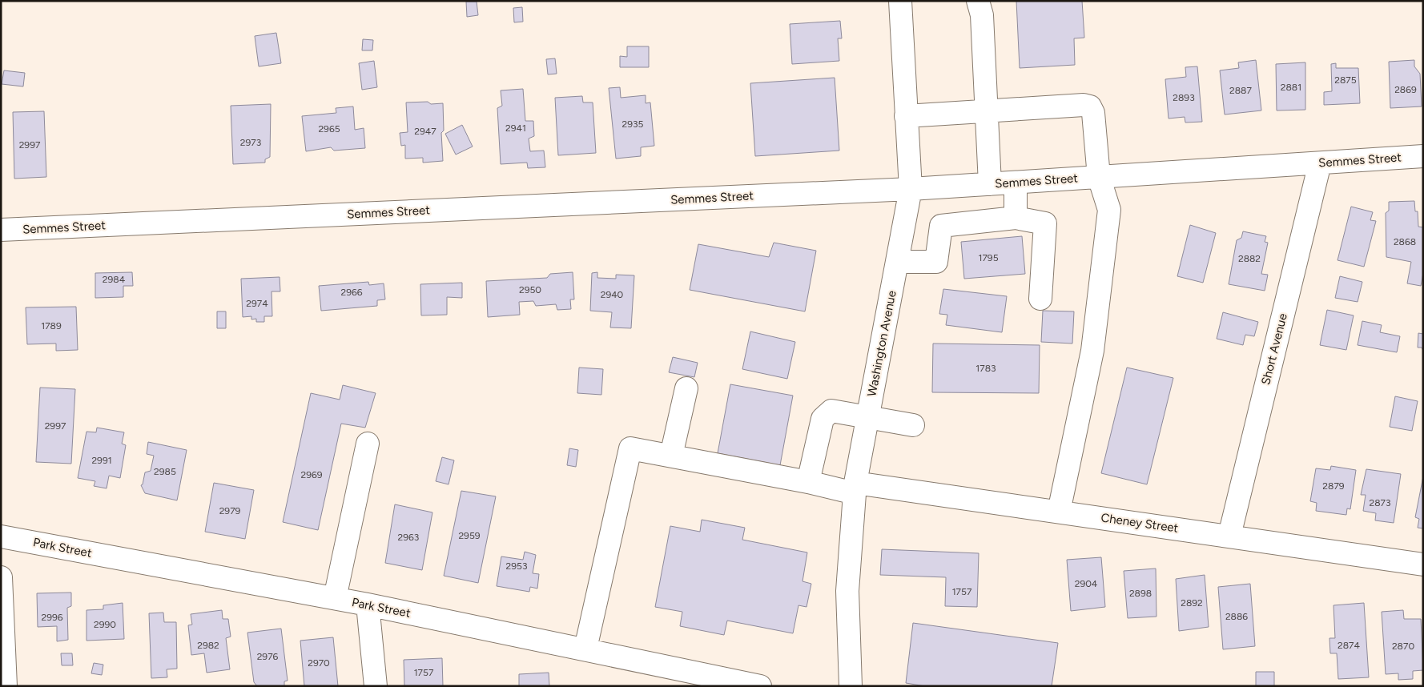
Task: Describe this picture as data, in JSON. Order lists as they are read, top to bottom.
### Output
{
  "streets": {
    "street": [
      "Semmes Street",
      "Washington Avenue",
      "Short Avenue",
      "Cheney Street",
      "Park Street"
    ]
  },
  "crossings": [
    ["Semmes Street", "Washington Avenue"],
    ["Semmes Street", "Short Avenue"],
    ["Washington Avenue", "Cheney Street"],
    ["Short Avenue", "Cheney Street"],
    ["Cheney Street", "Park Street"]
  ],
  "house_numbers": [
    "2875",
    "2881",
    "2869",
    "2887",
    "2893",
    "2935",
    "2941",
    "2965",
    "2947",
    "2973",
    "2997",
    "2868",
    "1795",
    "2882",
    "2984",
    "2950",
    "2966",
    "2940",
    "2974",
    "1789",
    "1783",
    "2997",
    "2991",
    "2985",
    "2969",
    "2879",
    "2873",
    "2979",
    "2959",
    "2963",
    "2953",
    "2904",
    "1757",
    "2898",
    "2892",
    "2886",
    "2996",
    "2990",
    "2982",
    "2874",
    "2870",
    "2976",
    "2970",
    "1757"
  ]
}
